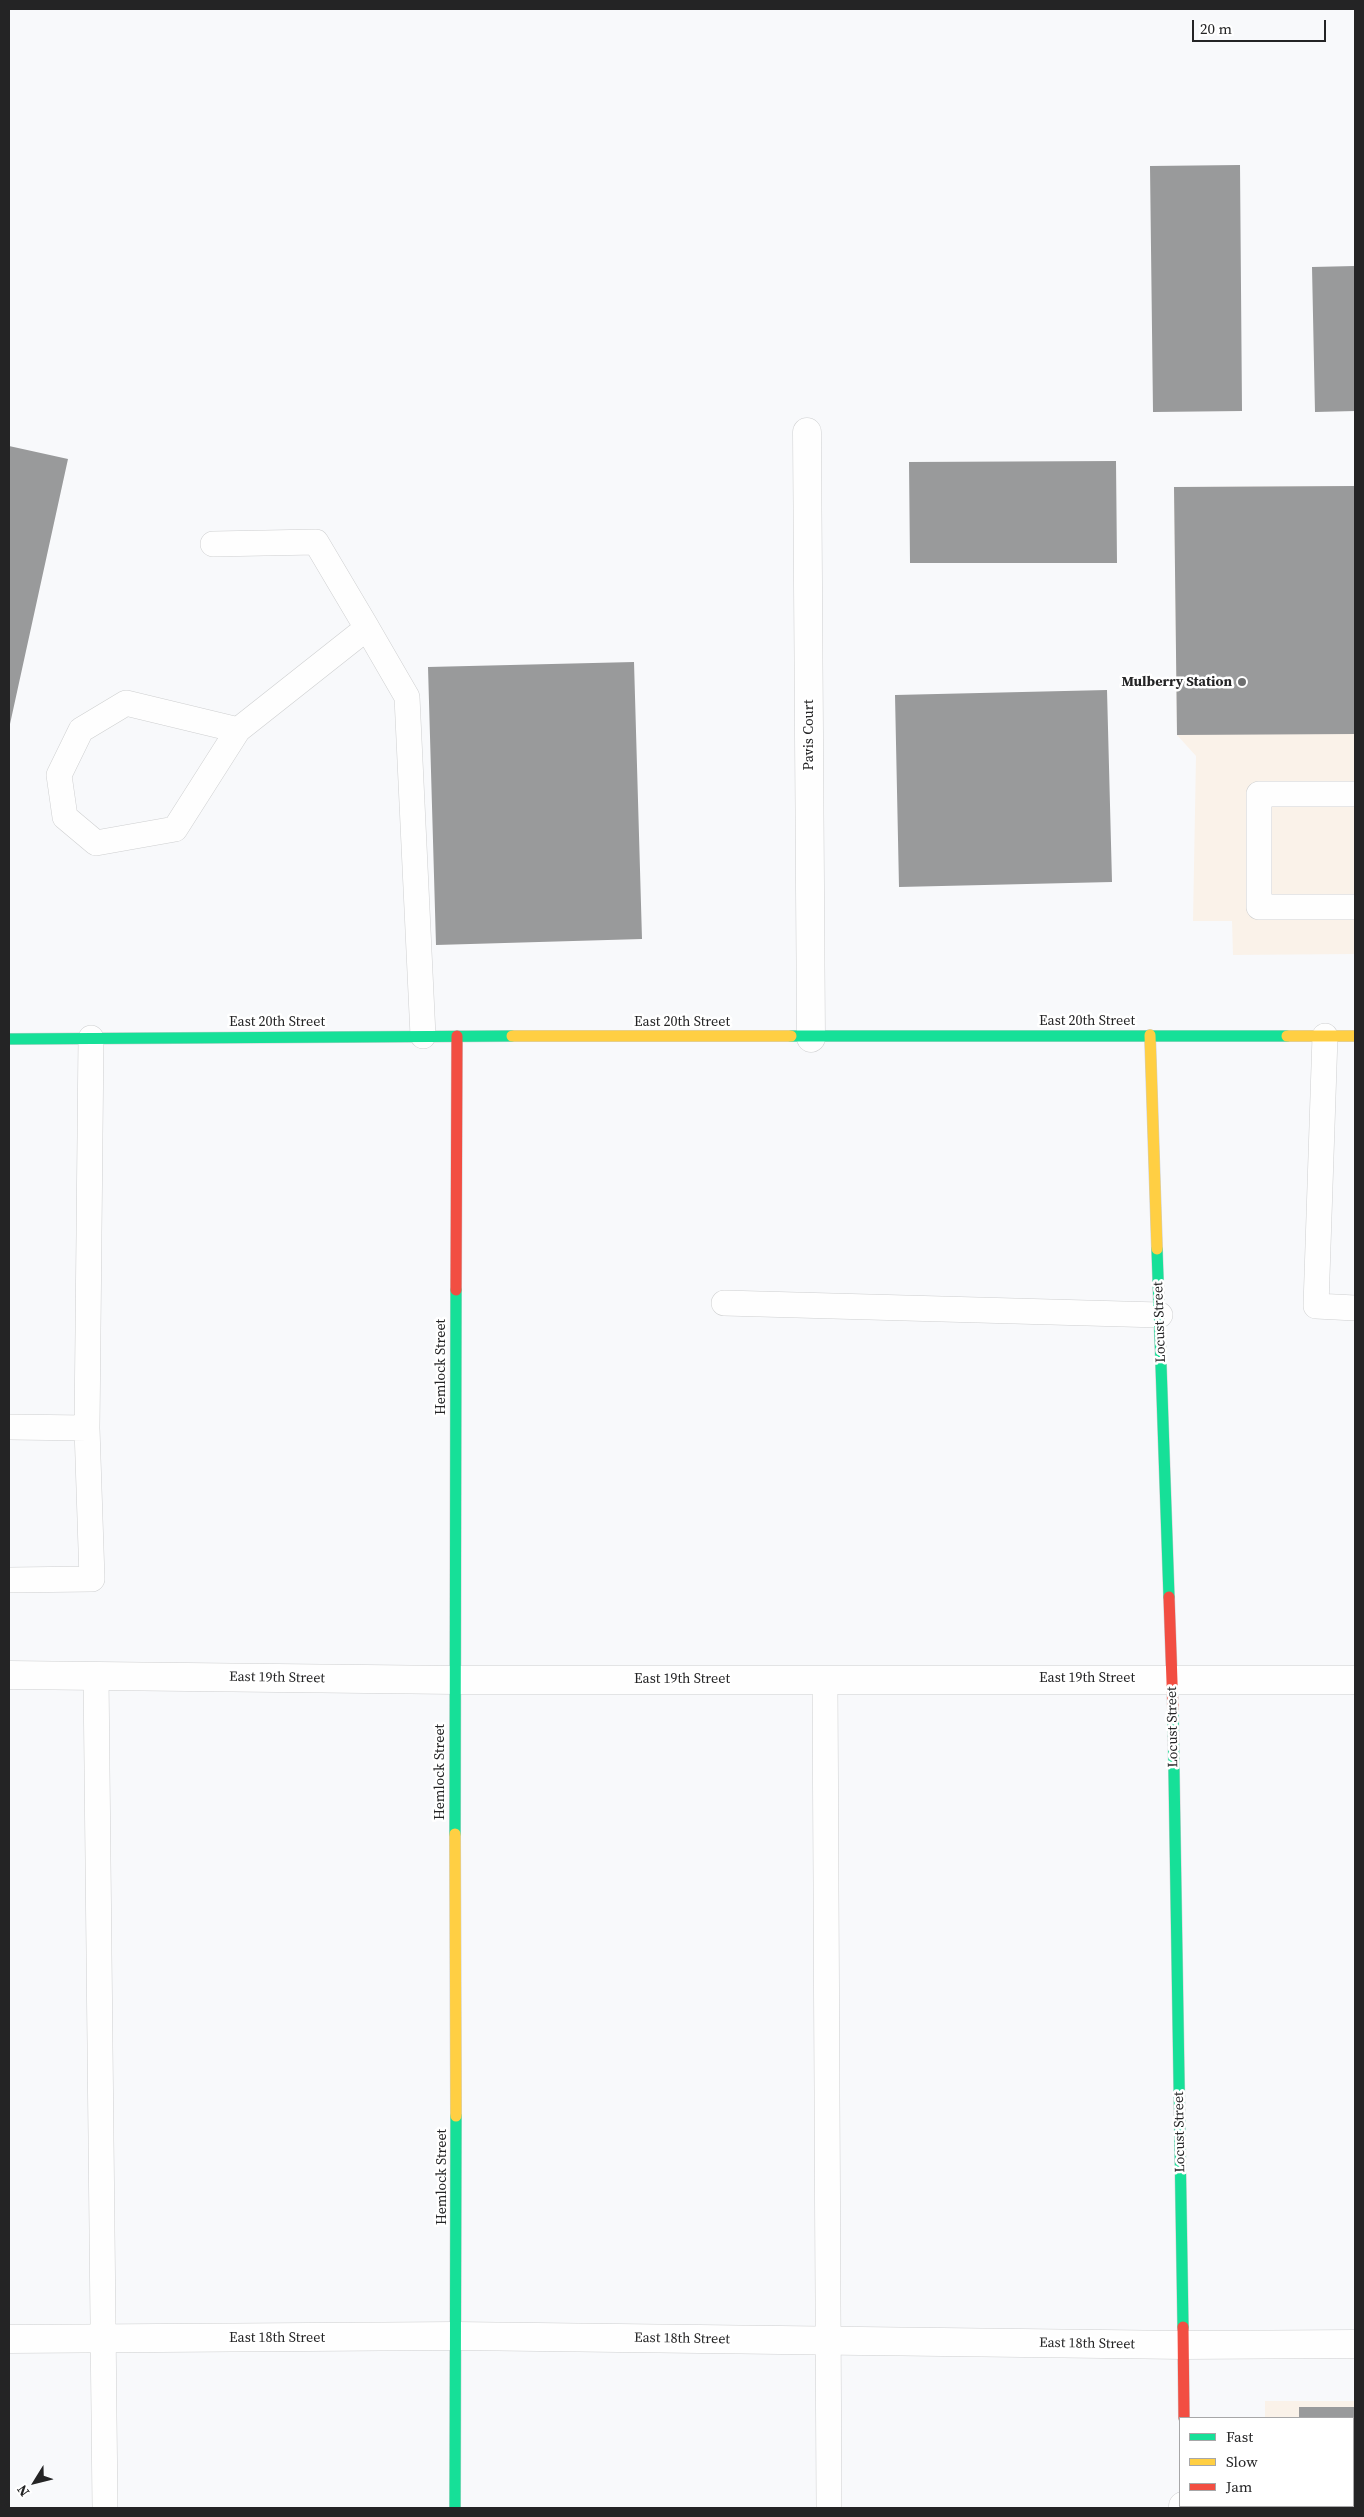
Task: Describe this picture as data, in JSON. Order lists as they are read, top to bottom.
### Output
{
  "streets": {
    "street": [
      "Pavis Court",
      "East 20th Street",
      "Locust Street",
      "Hemlock Street",
      "East 19th Street",
      "East 18th Street"
    ]
  },
  "crossings": [
    ["Pavis Court", "East 20th Street"],
    ["East 20th Street", "Locust Street"],
    ["East 20th Street", "Hemlock Street"],
    ["Locust Street", "East 19th Street"],
    ["Locust Street", "East 18th Street"],
    ["Hemlock Street", "East 19th Street"],
    ["Hemlock Street", "East 18th Street"]
  ],
  "places": ["Mulberry Station"],
  "legend": ["Fast", "Slow", "Jam"],
  "scale_bar": "20 m",
  "north": "bottom left"
}
